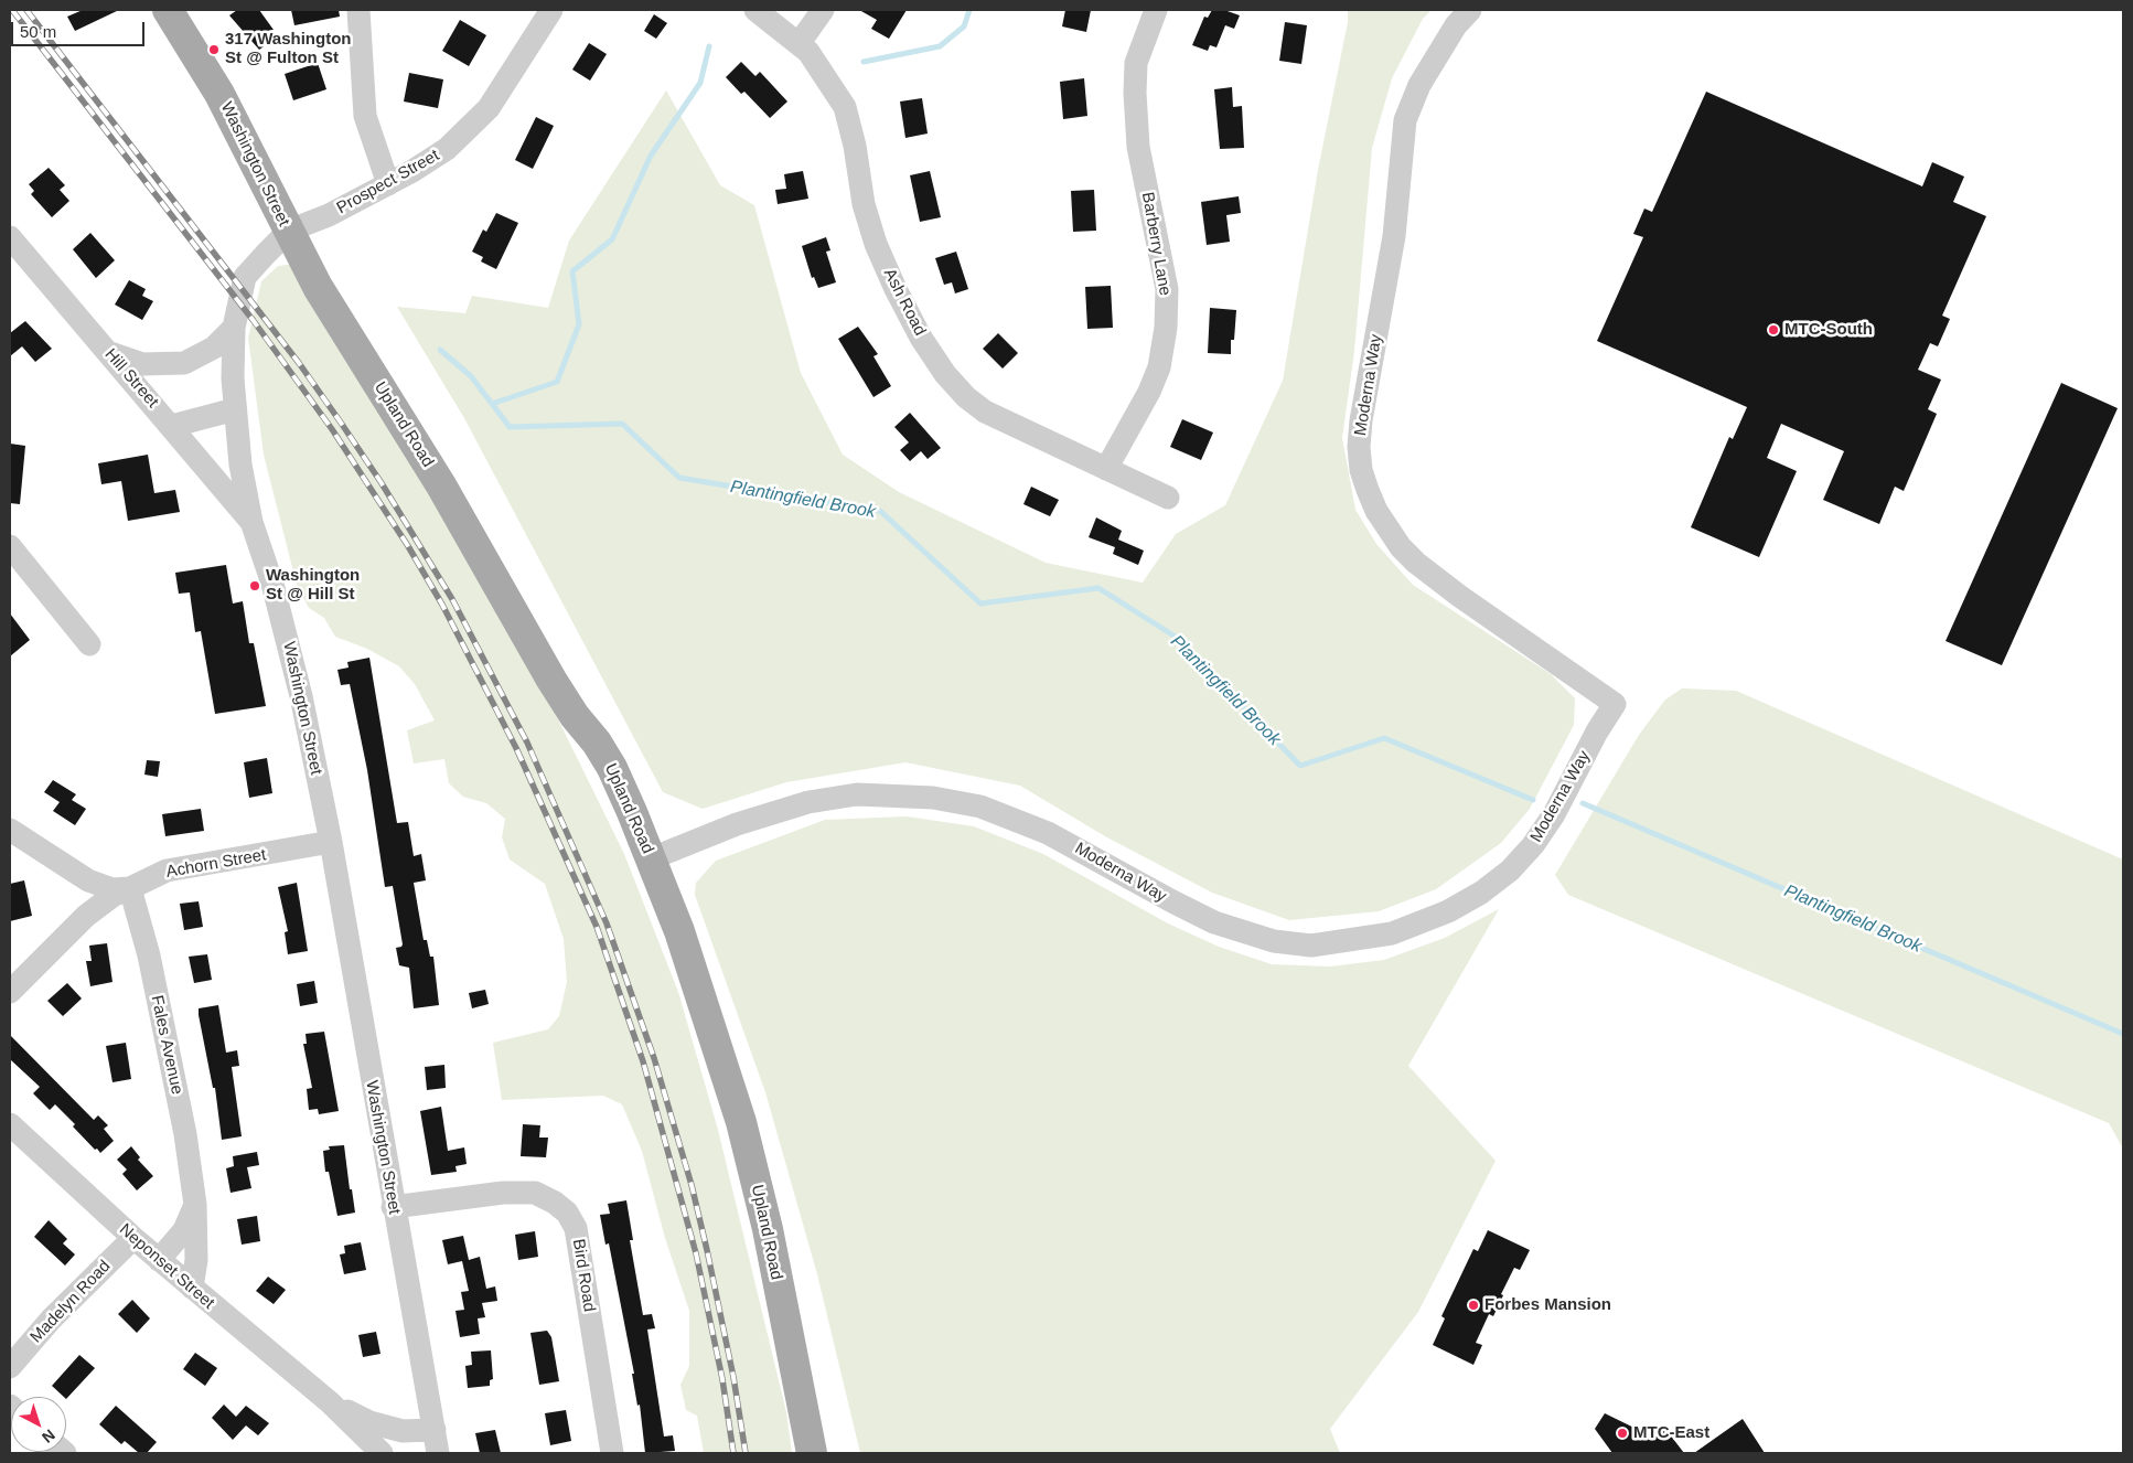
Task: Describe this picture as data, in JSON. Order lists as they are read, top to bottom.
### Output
{
  "streets": {
    "main road": ["Washington Street", "Upland Road"],
    "street": [
      "Prospect Street",
      "Barberry Lane",
      "Ash Road",
      "Hill Street",
      "Moderna Way",
      "Achorn Street",
      "Fales Avenue",
      "Neponset Street",
      "Bird Road",
      "Madelyn Road"
    ]
  },
  "crossings": [
    ["Washington Street", "Prospect Street"],
    ["Washington Street", "Hill Street"],
    ["Washington Street", "Upland Road"],
    ["Washington Street", "Achorn Street"],
    ["Washington Street", "Neponset Street"],
    ["Washington Street", "Bird Road"],
    ["Prospect Street", "Upland Road"],
    ["Barberry Lane", "Ash Road"],
    ["Moderna Way", "Upland Road"],
    ["Achorn Street", "Fales Avenue"],
    ["Fales Avenue", "Neponset Street"],
    ["Neponset Street", "Madelyn Road"]
  ],
  "water": ["Plantingfield Brook"],
  "places": [
    "317 Washington St @ Fulton St",
    "MTC-South",
    "Washington St @ Hill St",
    "Forbes Mansion",
    "MTC-East"
  ],
  "scale_bar": "50 m",
  "north": "bottom right"
}
